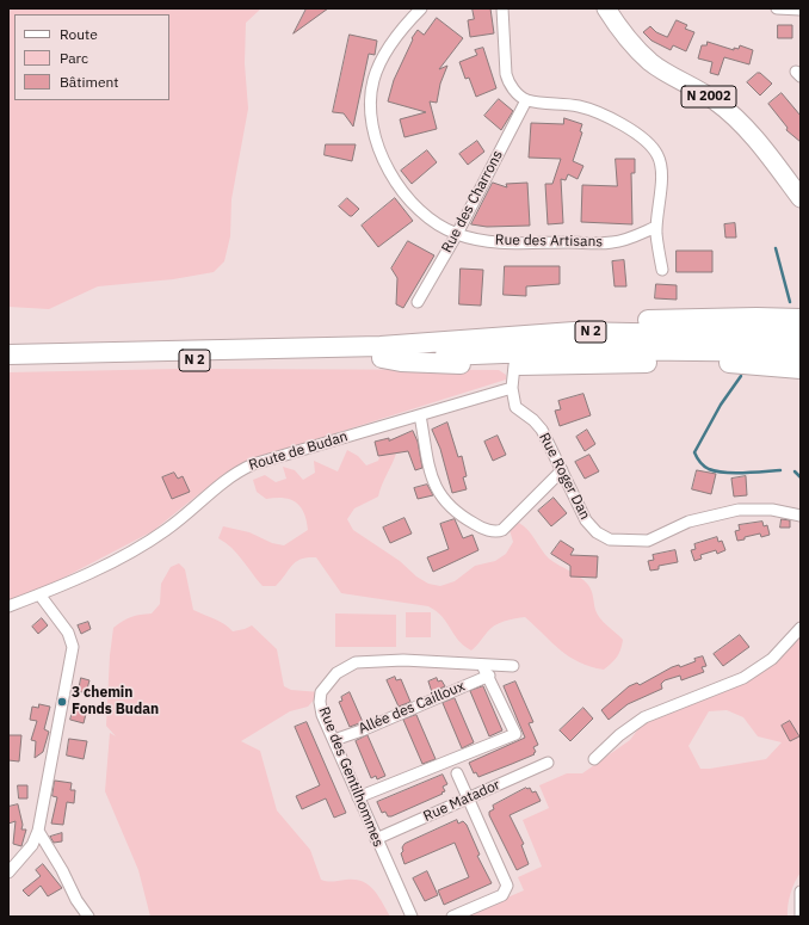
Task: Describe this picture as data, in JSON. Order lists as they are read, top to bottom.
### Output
{
  "streets": {
    "highway": ["N 2"],
    "main road": ["N 2002"],
    "street": [
      "Rue des Charrons",
      "Rue des Artisans",
      "Route de Budan",
      "Rue Roger Dan",
      "Allée des Cailloux",
      "Rue des Gentilhommes",
      "Rue Matador"
    ]
  },
  "crossings": [
    ["Rue des Charrons", "Rue des Artisans"],
    ["Route de Budan", "Rue Roger Dan"],
    ["Allée des Cailloux", "Rue des Gentilhommes"],
    ["Rue des Gentilhommes", "Rue Matador"]
  ],
  "places": ["3 chemin Fonds Budan"],
  "legend": ["Route", "Parc", "Bâtiment"]
}
